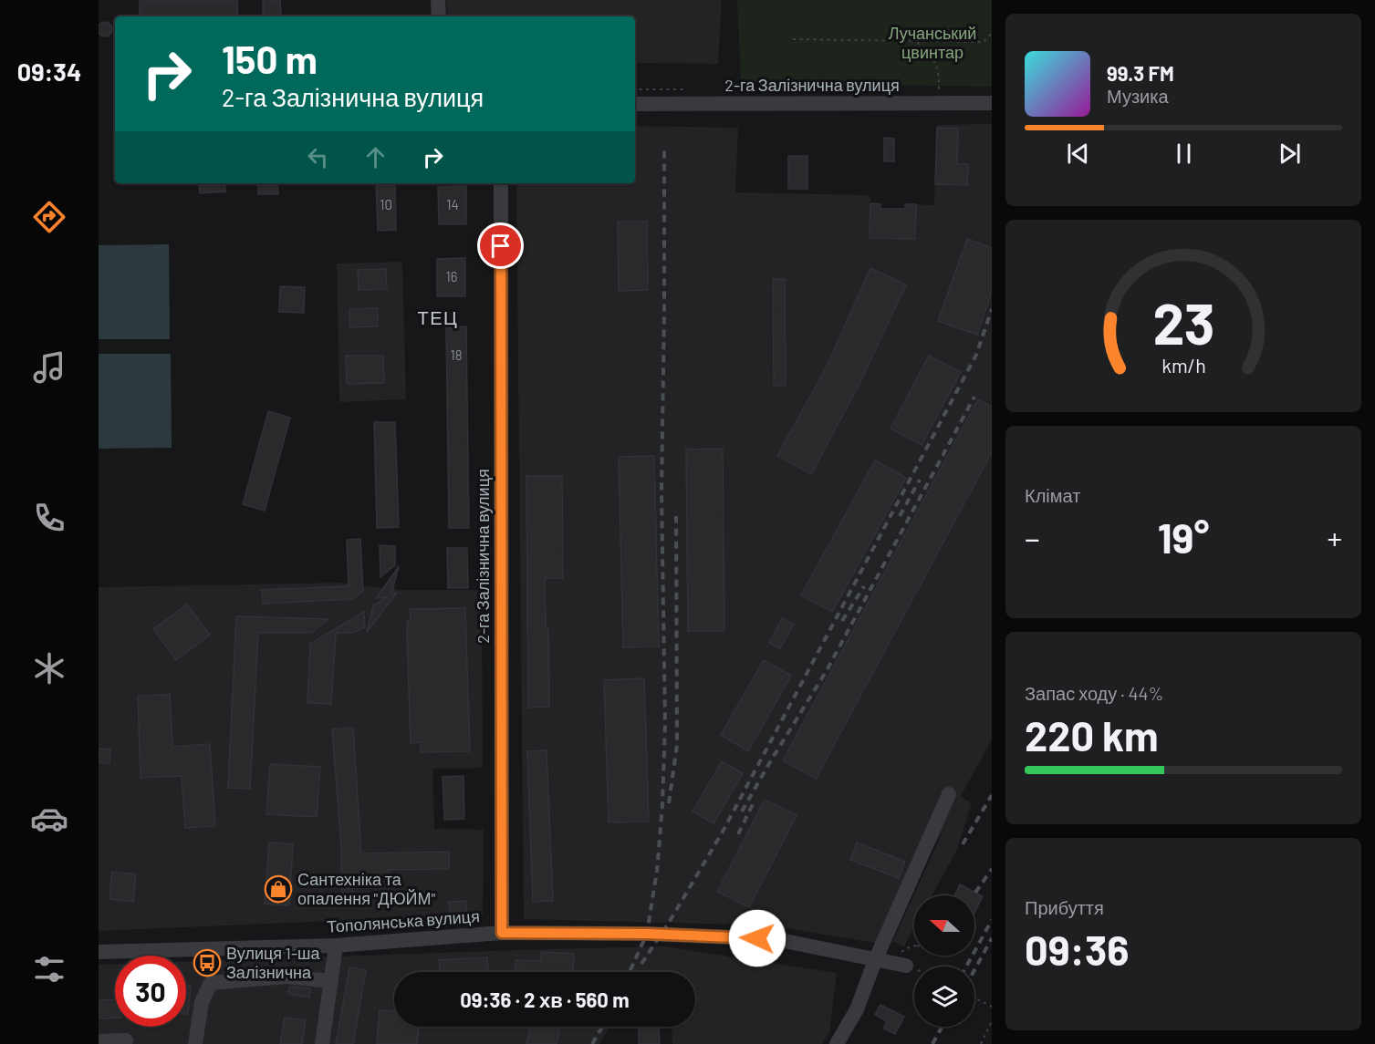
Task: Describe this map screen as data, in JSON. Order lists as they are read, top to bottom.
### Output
{
  "streets": {
    "street": ["2-га Залізнична вулиця", "Тополянська вулиця"]
  },
  "crossings": [
    ["2-га Залізнична вулиця", "Тополянська вулиця"]
  ],
  "districts": ["ТЕЦ"],
  "parks": ["Лучанський цвинтар"],
  "places": {
    "shop": ["Сантехніка та опалення \"ДЮЙМ\""],
    "bus stop": ["Вулиця 1-ша Залізнична"]
  },
  "house_numbers": [
    "10",
    "14",
    "16",
    "18"
  ],
  "north": "left",
  "page": {
    "tabs": "09:34",
    "turn": ["150 m", "2-га Залізнична вулиця"],
    "song": ["99.3 FM", "Музика"],
    "tile": [
      "Клімат",
      ["Запас ходу · 44%", "220 km"],
      ["Прибуття", "09:36"]
    ],
    "heat": ["−", "19°", "+"],
    "limit": "30",
    "trip": "09:36 · 2 хв · 560 m",
    "gauge": ["23", "km/h"]
  }
}
